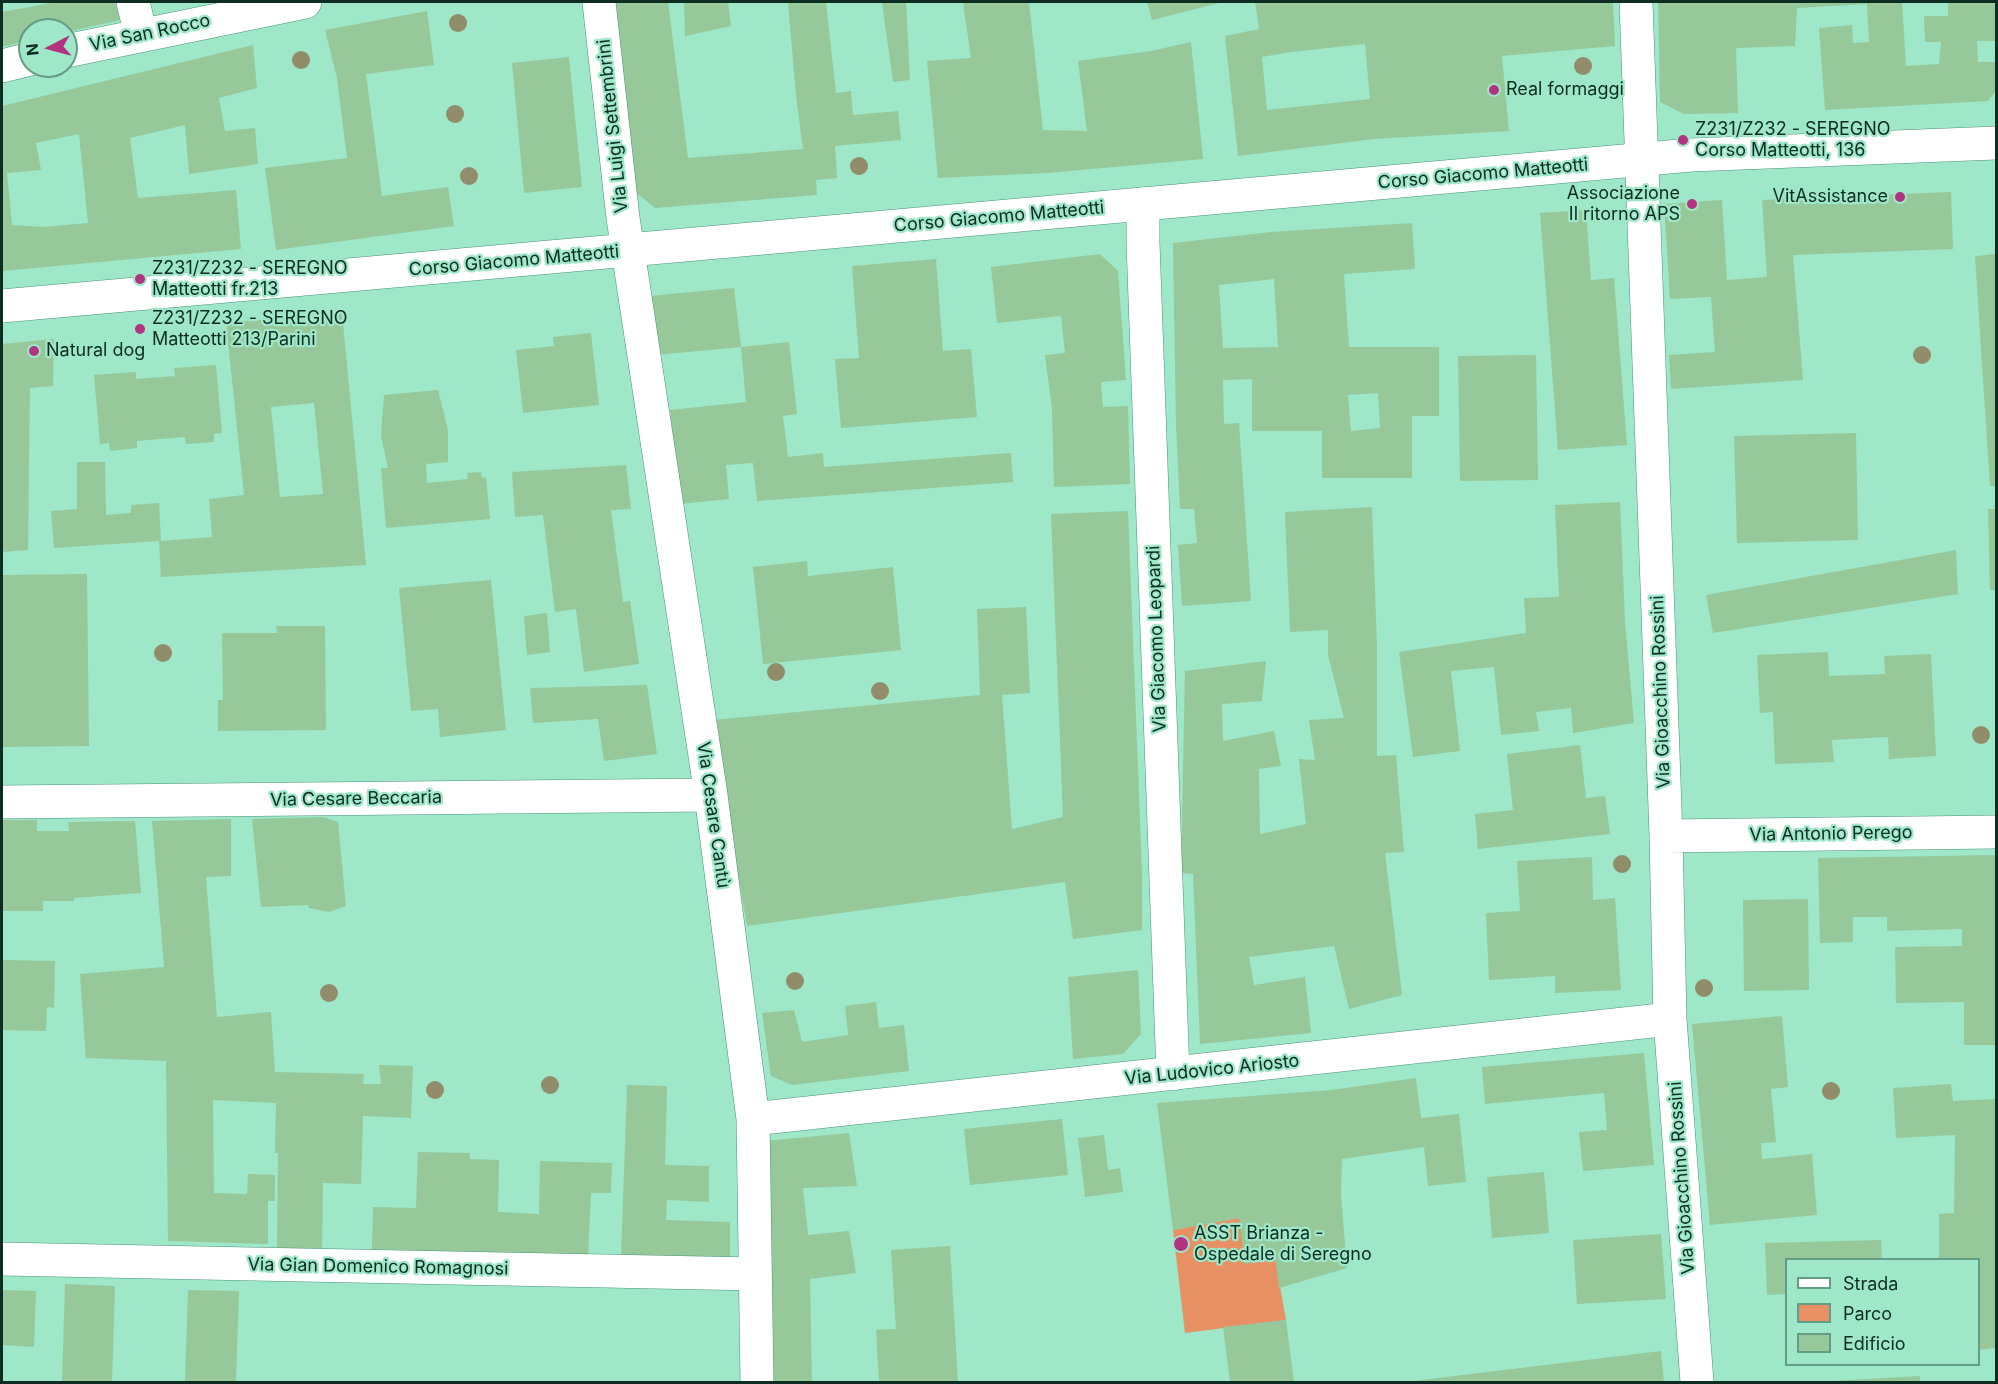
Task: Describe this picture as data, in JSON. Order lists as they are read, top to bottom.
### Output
{
  "streets": {
    "street": [
      "Via San Rocco",
      "Via Luigi Settembrini",
      "Corso Giacomo Matteotti",
      "Via Giacomo Leopardi",
      "Via Gioacchino Rossini",
      "Via Cesare Beccaria",
      "Via Cesare Cantù",
      "Via Antonio Perego",
      "Via Ludovico Ariosto",
      "Via Gian Domenico Romagnosi"
    ]
  },
  "crossings": [
    ["Via Luigi Settembrini", "Corso Giacomo Matteotti"],
    ["Via Luigi Settembrini", "Via Cesare Cantù"],
    ["Corso Giacomo Matteotti", "Via Giacomo Leopardi"],
    ["Corso Giacomo Matteotti", "Via Gioacchino Rossini"],
    ["Corso Giacomo Matteotti", "Via Cesare Cantù"],
    ["Via Giacomo Leopardi", "Via Ludovico Ariosto"],
    ["Via Gioacchino Rossini", "Via Antonio Perego"],
    ["Via Gioacchino Rossini", "Via Ludovico Ariosto"],
    ["Via Cesare Beccaria", "Via Cesare Cantù"],
    ["Via Cesare Cantù", "Via Ludovico Ariosto"],
    ["Via Cesare Cantù", "Via Gian Domenico Romagnosi"]
  ],
  "places": [
    "Real formaggi",
    "Z231/Z232 - SEREGNO Corso Matteotti, 136",
    "VitAssistance",
    "Associazione Il ritorno APS",
    "Z231/Z232 - SEREGNO Matteotti fr.213",
    "Z231/Z232 - SEREGNO Matteotti 213/Parini",
    "Natural dog",
    "ASST Brianza - Ospedale di Seregno"
  ],
  "legend": ["Strada", "Parco", "Edificio"],
  "north": "left"
}
